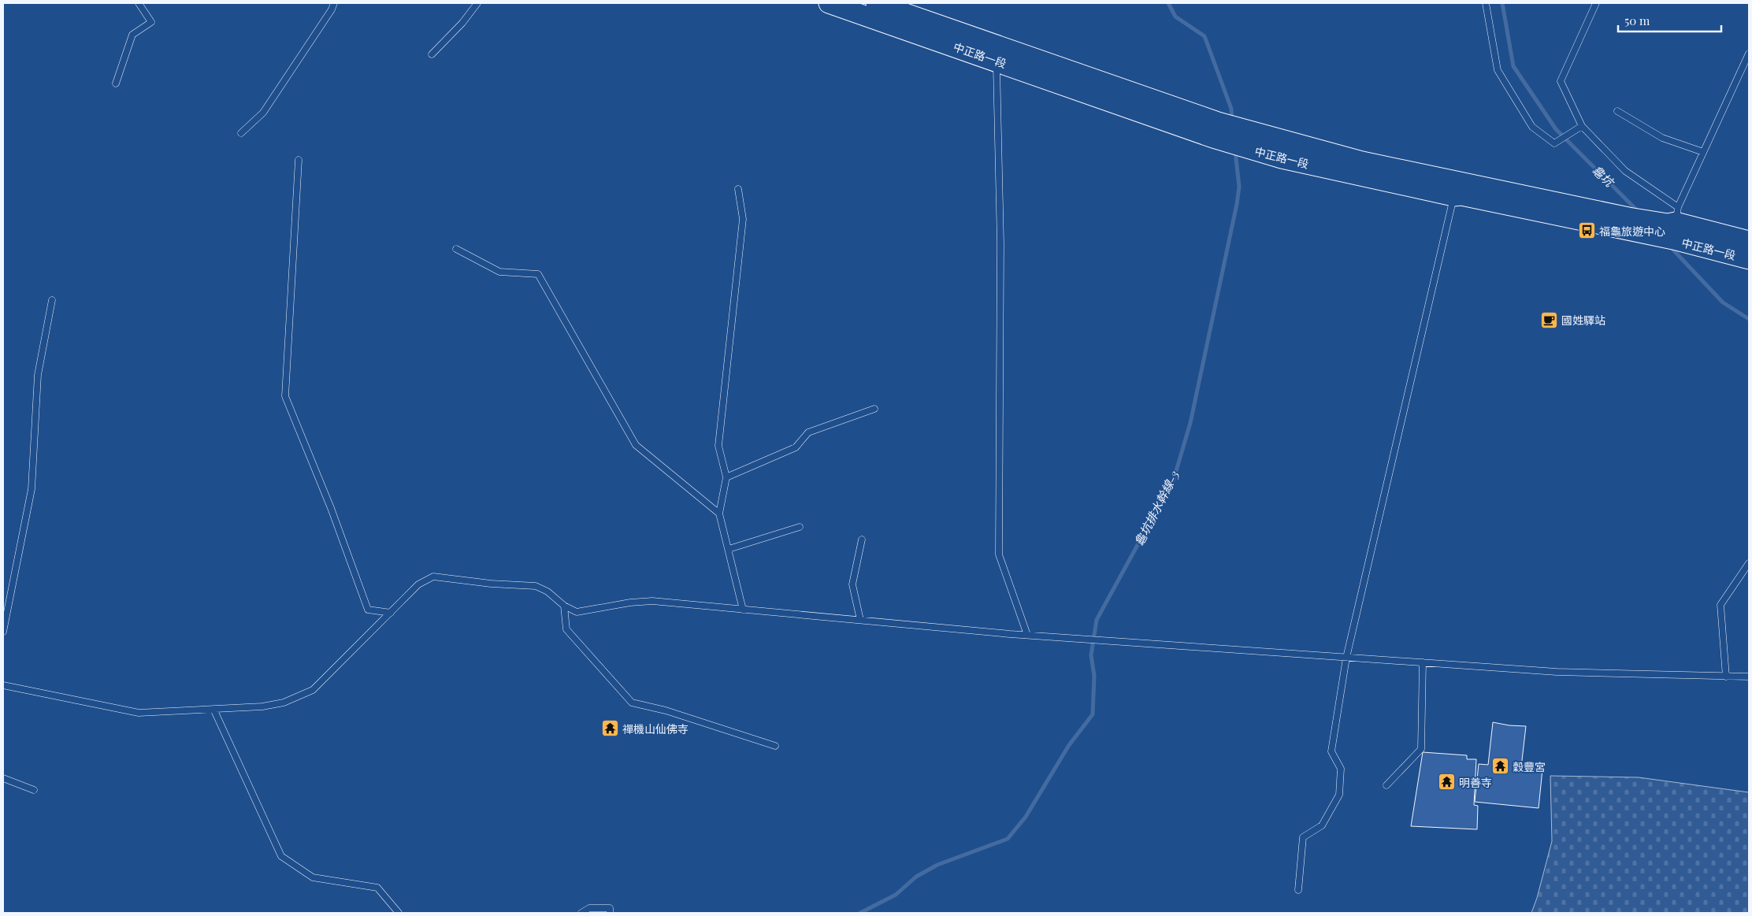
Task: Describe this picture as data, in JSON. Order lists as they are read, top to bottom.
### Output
{
  "streets": {
    "main road": ["中正路一段"]
  },
  "water": ["龜坑", "龜坑排水幹線-3"],
  "places": {
    "bus stop": ["福龜旅遊中心"],
    "cafe": ["國姓驛站"],
    "temple": ["禪機山仙佛寺", "穀豐宮", "明善寺"]
  },
  "scale_bar": "50 m"
}
